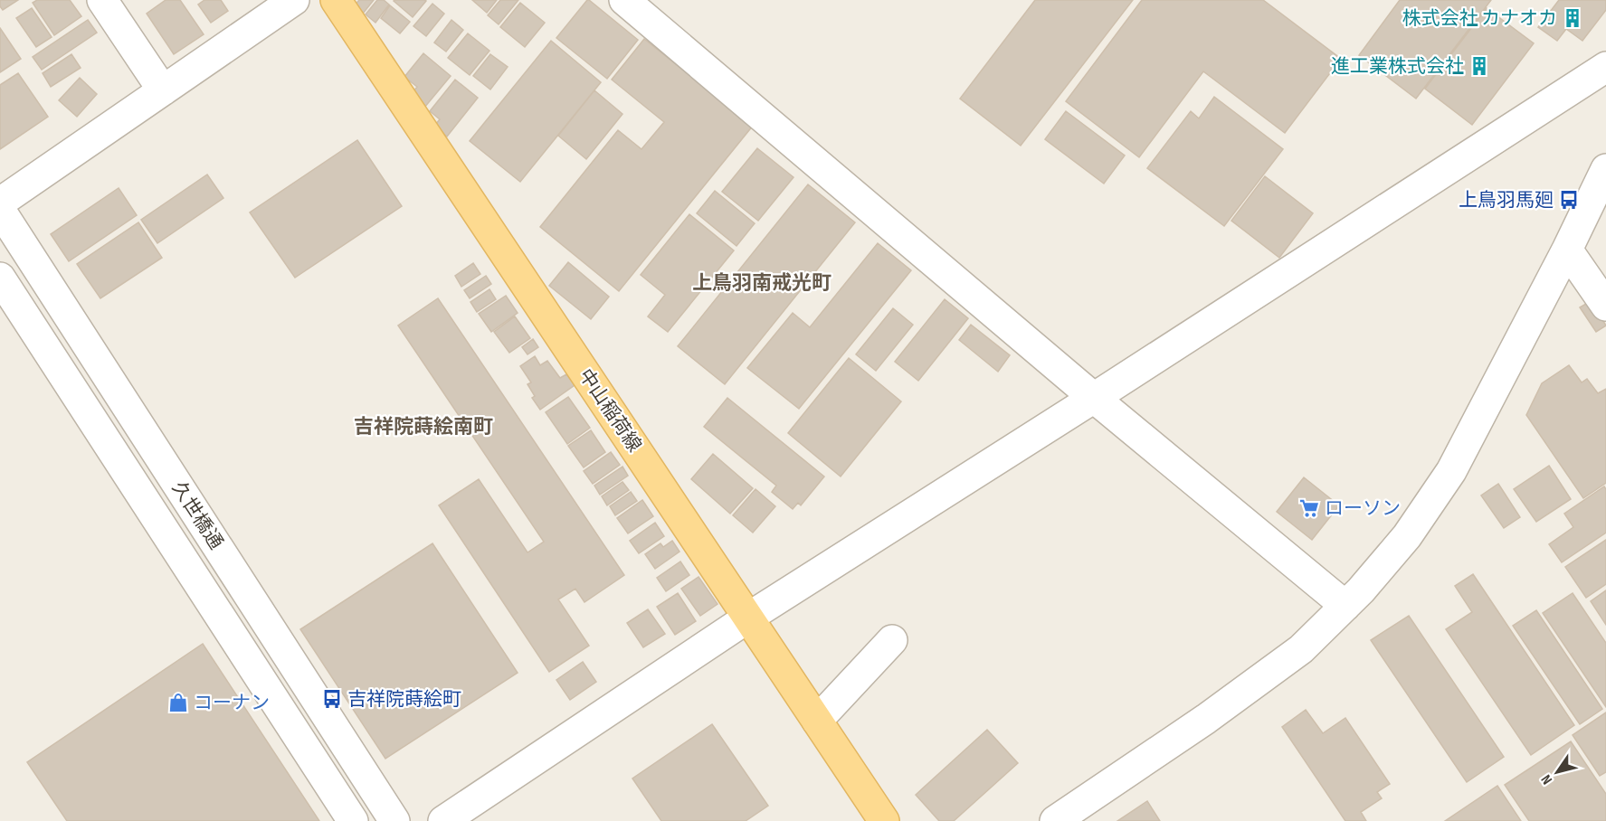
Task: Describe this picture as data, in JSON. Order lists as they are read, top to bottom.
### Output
{
  "streets": {
    "main road": ["中山稲荷線"],
    "street": ["久世橋通"]
  },
  "districts": ["上鳥羽南戒光町", "吉祥院蒔絵南町"],
  "places": {
    "building": ["株式会社 カナオカ", "進工業株式会社"],
    "bus stop": ["上鳥羽馬廻", "吉祥院蒔絵町"],
    "supermarket": ["ローソン"],
    "shop": ["コーナン"]
  },
  "north": "bottom left"
}
